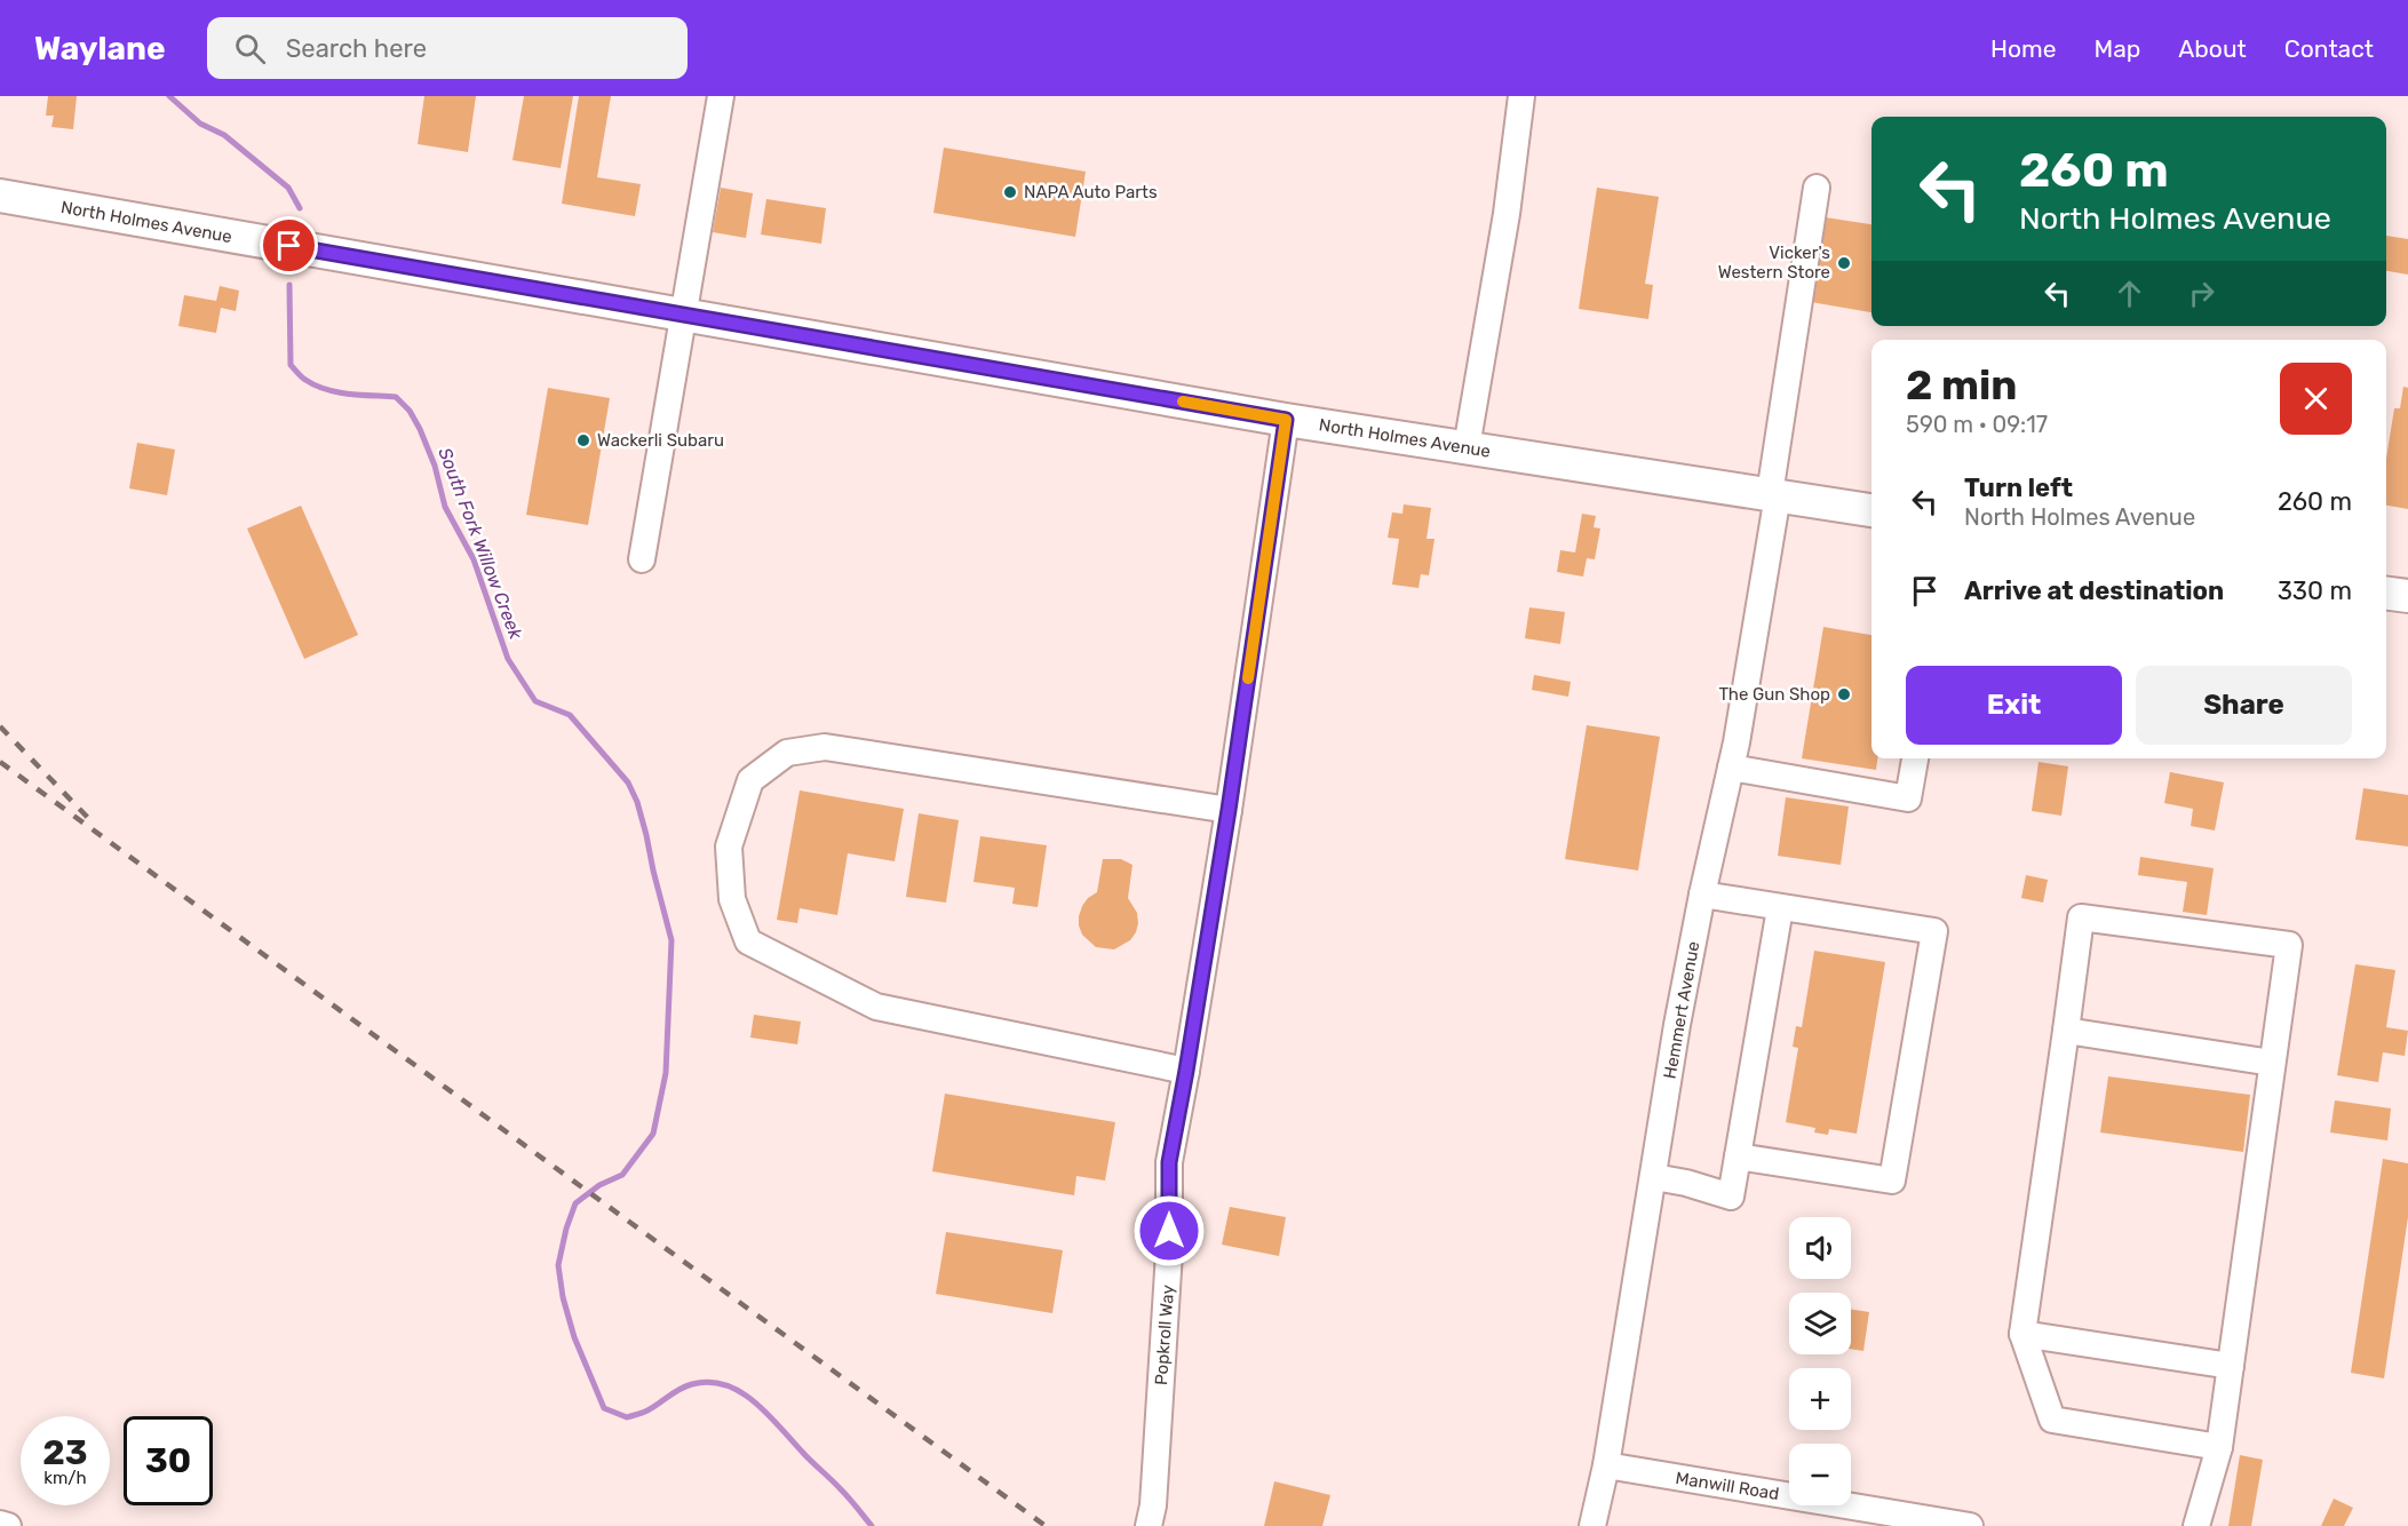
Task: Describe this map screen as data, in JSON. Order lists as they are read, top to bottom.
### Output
{
  "streets": {
    "main road": ["North Holmes Avenue"],
    "street": ["Hemmert Avenue", "Popkroll Way", "Manwill Road"]
  },
  "crossings": [
    ["North Holmes Avenue", "Hemmert Avenue"],
    ["North Holmes Avenue", "Popkroll Way"],
    ["Hemmert Avenue", "Manwill Road"]
  ],
  "water": ["South Fork Willow Creek"],
  "places": [
    "NAPA Auto Parts",
    "Vicker's Western Store",
    "Wackerli Subaru",
    "The Gun Shop"
  ],
  "page": {
    "header": "Waylane",
    "search": "Search here",
    "nav": [
      "Home",
      "Map",
      "About",
      "Contact"
    ],
    "turn": ["260 m", "North Holmes Avenue"],
    "heading": ["2 min", "590 m · 09:17"],
    "list": [
      {
        "name": "Turn left",
        "note": "North Holmes Avenue",
        "value": "260 m"
      },
      {
        "name": "Arrive at destination",
        "value": "330 m"
      }
    ],
    "buttons": ["Exit", "Share"],
    "map_buttons": ["+", "−"],
    "speed": "23 km/h",
    "limit": "30"
  }
}
